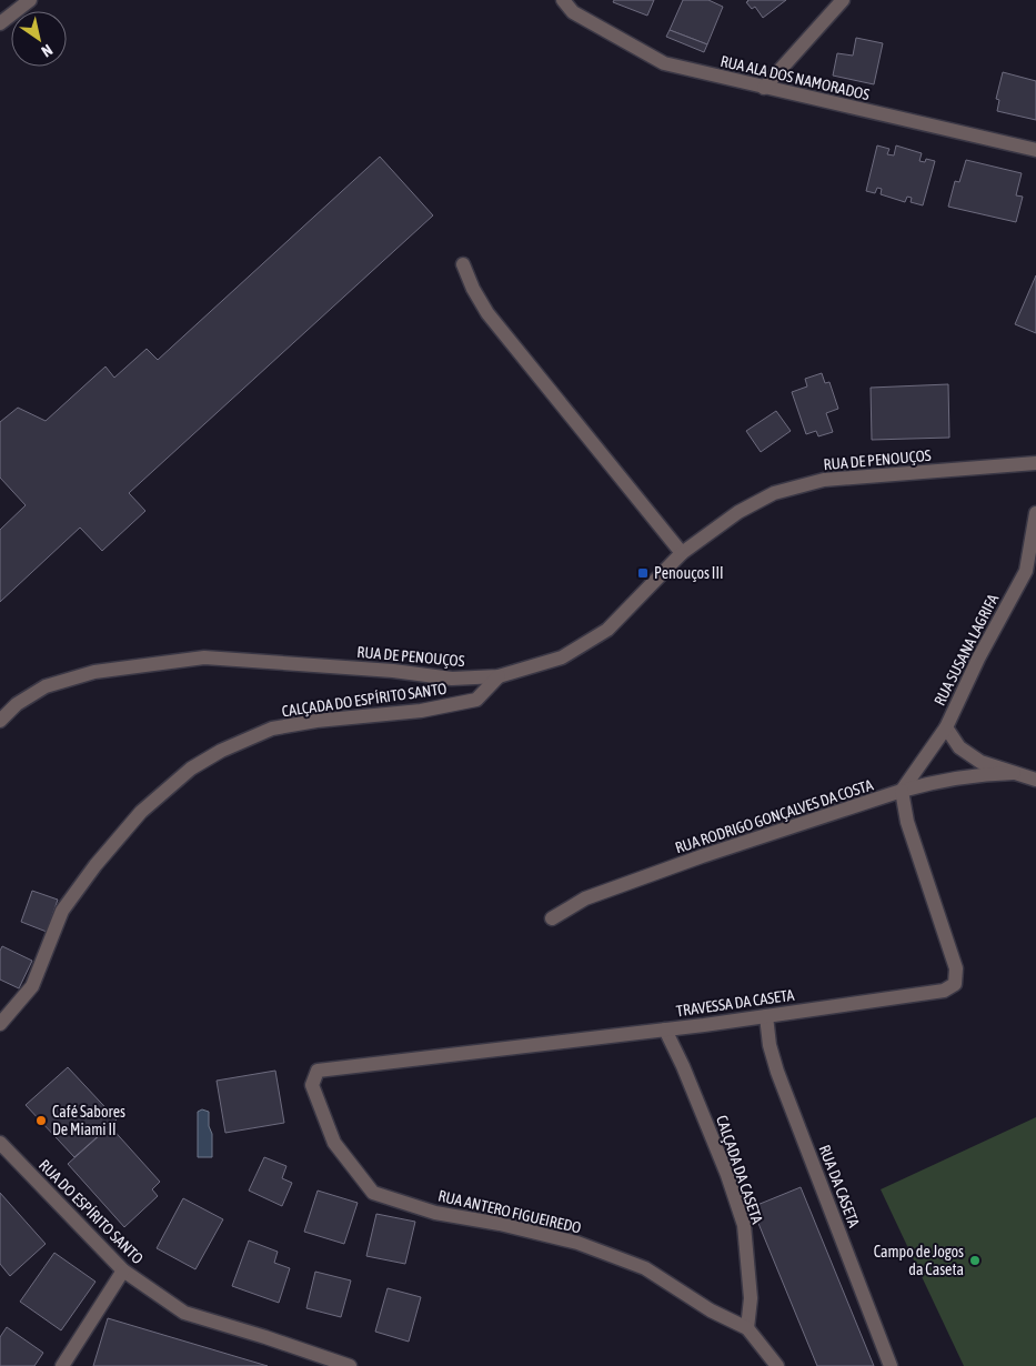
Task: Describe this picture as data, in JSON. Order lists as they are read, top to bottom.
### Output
{
  "streets": {
    "street": [
      "RUA ALA DOS NAMORADOS",
      "RUA DE PENOUÇOS",
      "RUA SUSANA LAGRIFA",
      "CALÇADA DO ESPÍRITO SANTO",
      "RUA RODRIGO GONÇALVES DA COSTA",
      "TRAVESSA DA CASETA",
      "CALÇADA DA CASETA",
      "RUA DA CASETA",
      "RUA DO ESPÍRITO SANTO",
      "RUA ANTERO FIGUEIREDO"
    ]
  },
  "crossings": [
    ["RUA DE PENOUÇOS", "CALÇADA DO ESPÍRITO SANTO"],
    ["RUA SUSANA LAGRIFA", "RUA RODRIGO GONÇALVES DA COSTA"],
    ["RUA SUSANA LAGRIFA", "TRAVESSA DA CASETA"],
    ["RUA RODRIGO GONÇALVES DA COSTA", "TRAVESSA DA CASETA"],
    ["TRAVESSA DA CASETA", "CALÇADA DA CASETA"],
    ["TRAVESSA DA CASETA", "RUA DA CASETA"],
    ["TRAVESSA DA CASETA", "RUA ANTERO FIGUEIREDO"],
    ["CALÇADA DA CASETA", "RUA ANTERO FIGUEIREDO"]
  ],
  "places": {
    "transit": ["Penouços III"],
    "other": ["Café Sabores De Miami II", "Campo de Jogos da Caseta"]
  },
  "north": "bottom right"
}
